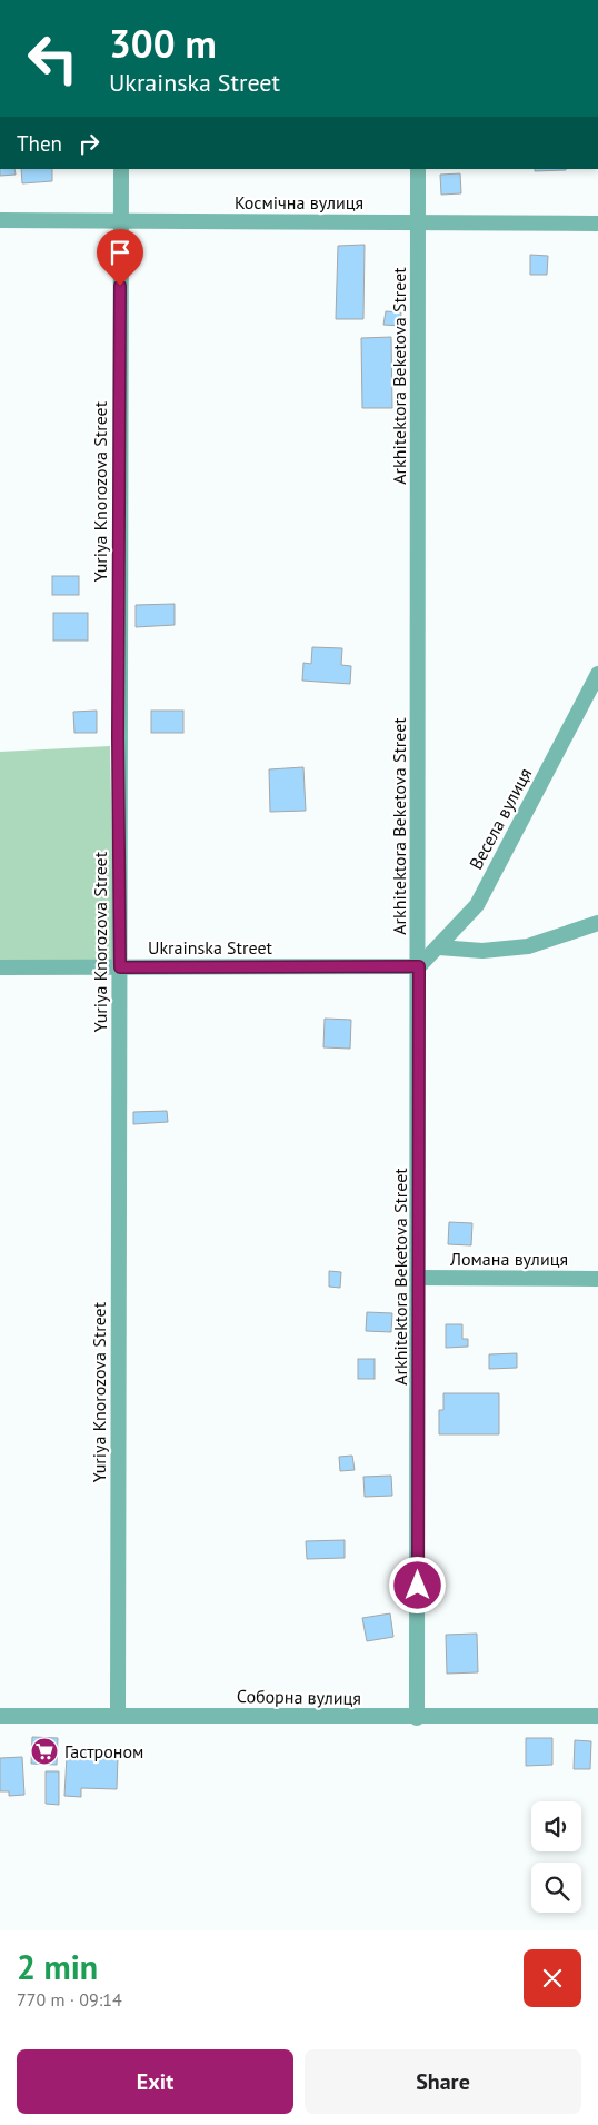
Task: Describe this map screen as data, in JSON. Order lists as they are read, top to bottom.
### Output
{
  "streets": {
    "street": [
      "Космічна вулиця",
      "Arkhitektora Beketova Street",
      "Yuriya Knorozova Street",
      "Весела вулиця",
      "Ukrainska Street",
      "Ломана вулиця",
      "Соборна вулиця"
    ]
  },
  "crossings": [
    ["Космічна вулиця", "Arkhitektora Beketova Street"],
    ["Космічна вулиця", "Yuriya Knorozova Street"],
    ["Arkhitektora Beketova Street", "Весела вулиця"],
    ["Arkhitektora Beketova Street", "Ukrainska Street"],
    ["Arkhitektora Beketova Street", "Ломана вулиця"],
    ["Arkhitektora Beketova Street", "Соборна вулиця"],
    ["Yuriya Knorozova Street", "Ukrainska Street"],
    ["Yuriya Knorozova Street", "Соборна вулиця"],
    ["Весела вулиця", "Ukrainska Street"]
  ],
  "places": {
    "supermarket": ["Гастроном"]
  },
  "page": {
    "turn": ["300 m", "Ukrainska Street"],
    "then": "Then",
    "heading": ["2 min", "770 m · 09:14"],
    "buttons": ["Exit", "Share"]
  }
}
